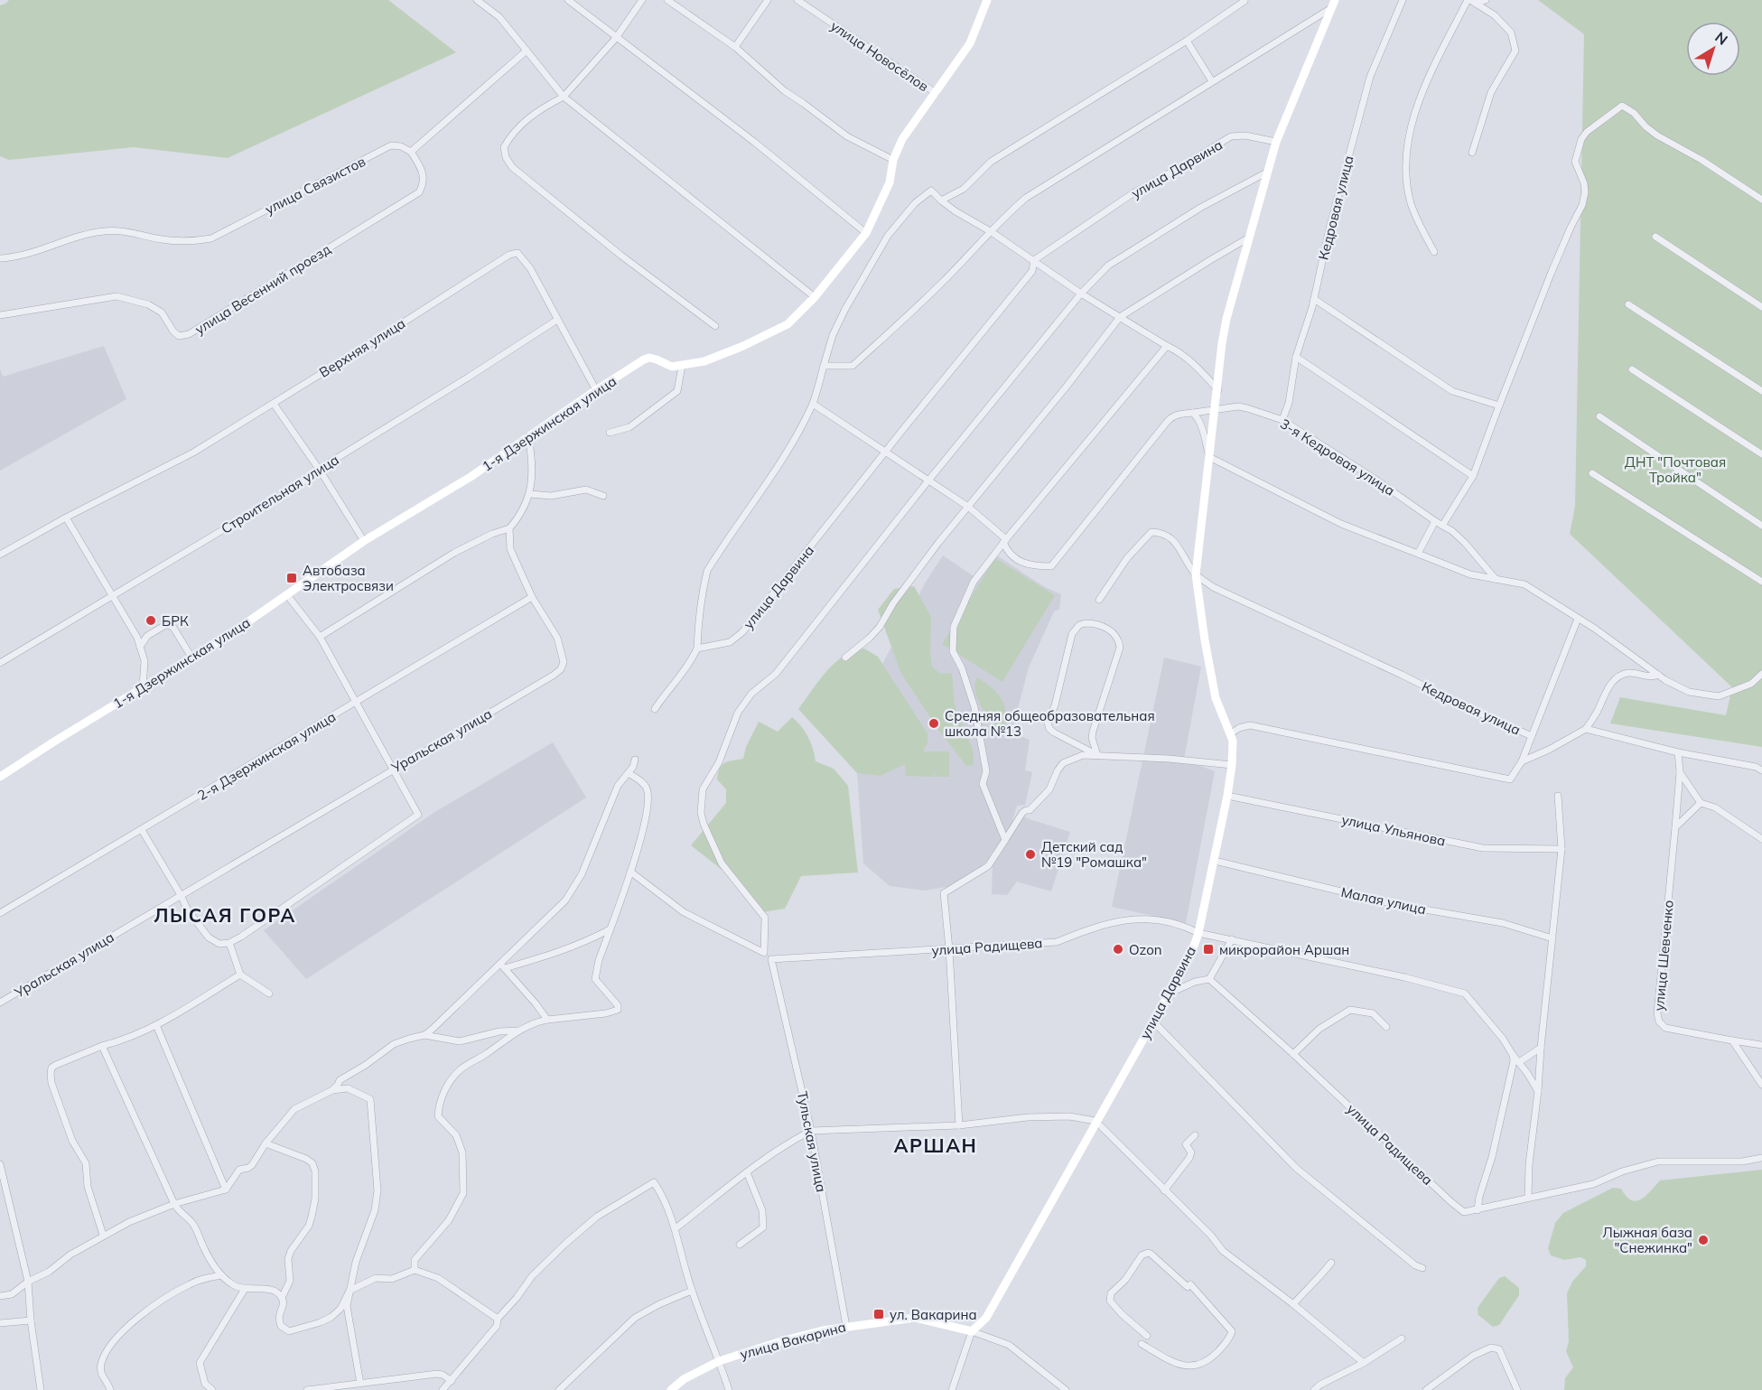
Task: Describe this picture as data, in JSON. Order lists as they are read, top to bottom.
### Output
{
  "streets": {
    "street": [
      "улица Новосёлов",
      "улица Дарвина",
      "улица Связистов",
      "Кедровая улица",
      "улица Весенний проезд",
      "Верхняя улица",
      "1-я Дзержинская улица",
      "3-я Кедровая улица",
      "Строительная улица",
      "Уральская улица",
      "2-я Дзержинская улица",
      "улица Ульянова",
      "Малая улица",
      "улица Радищева",
      "улица Шевченко",
      "Тульская улица",
      "улица Вакарина"
    ]
  },
  "crossings": [
    ["улица Новосёлов", "1-я Дзержинская улица"],
    ["улица Дарвина", "Кедровая улица"],
    ["улица Дарвина", "3-я Кедровая улица"],
    ["улица Дарвина", "улица Ульянова"],
    ["улица Дарвина", "Малая улица"],
    ["улица Дарвина", "улица Радищева"],
    ["улица Дарвина", "улица Вакарина"],
    ["улица Связистов", "улица Весенний проезд"],
    ["Кедровая улица", "3-я Кедровая улица"],
    ["Верхняя улица", "1-я Дзержинская улица"],
    ["Верхняя улица", "Строительная улица"],
    ["Уральская улица", "2-я Дзержинская улица"],
    ["улица Радищева", "Тульская улица"],
    ["Тульская улица", "улица Вакарина"]
  ],
  "districts": ["ЛЫСАЯ ГОРА", "АРШАН"],
  "parks": ["ДНТ \"Почтовая Тройка\""],
  "places": {
    "transit": ["Автобаза Электросвязи", "микрорайон Аршан", "ул. Вакарина"],
    "other": [
      "БРК",
      "Средняя общеобразовательная школа №13",
      "Детский сад №19 \"Ромашка\"",
      "Ozon",
      "Лыжная база \"Снежинка\""
    ]
  },
  "north": "top right"
}
